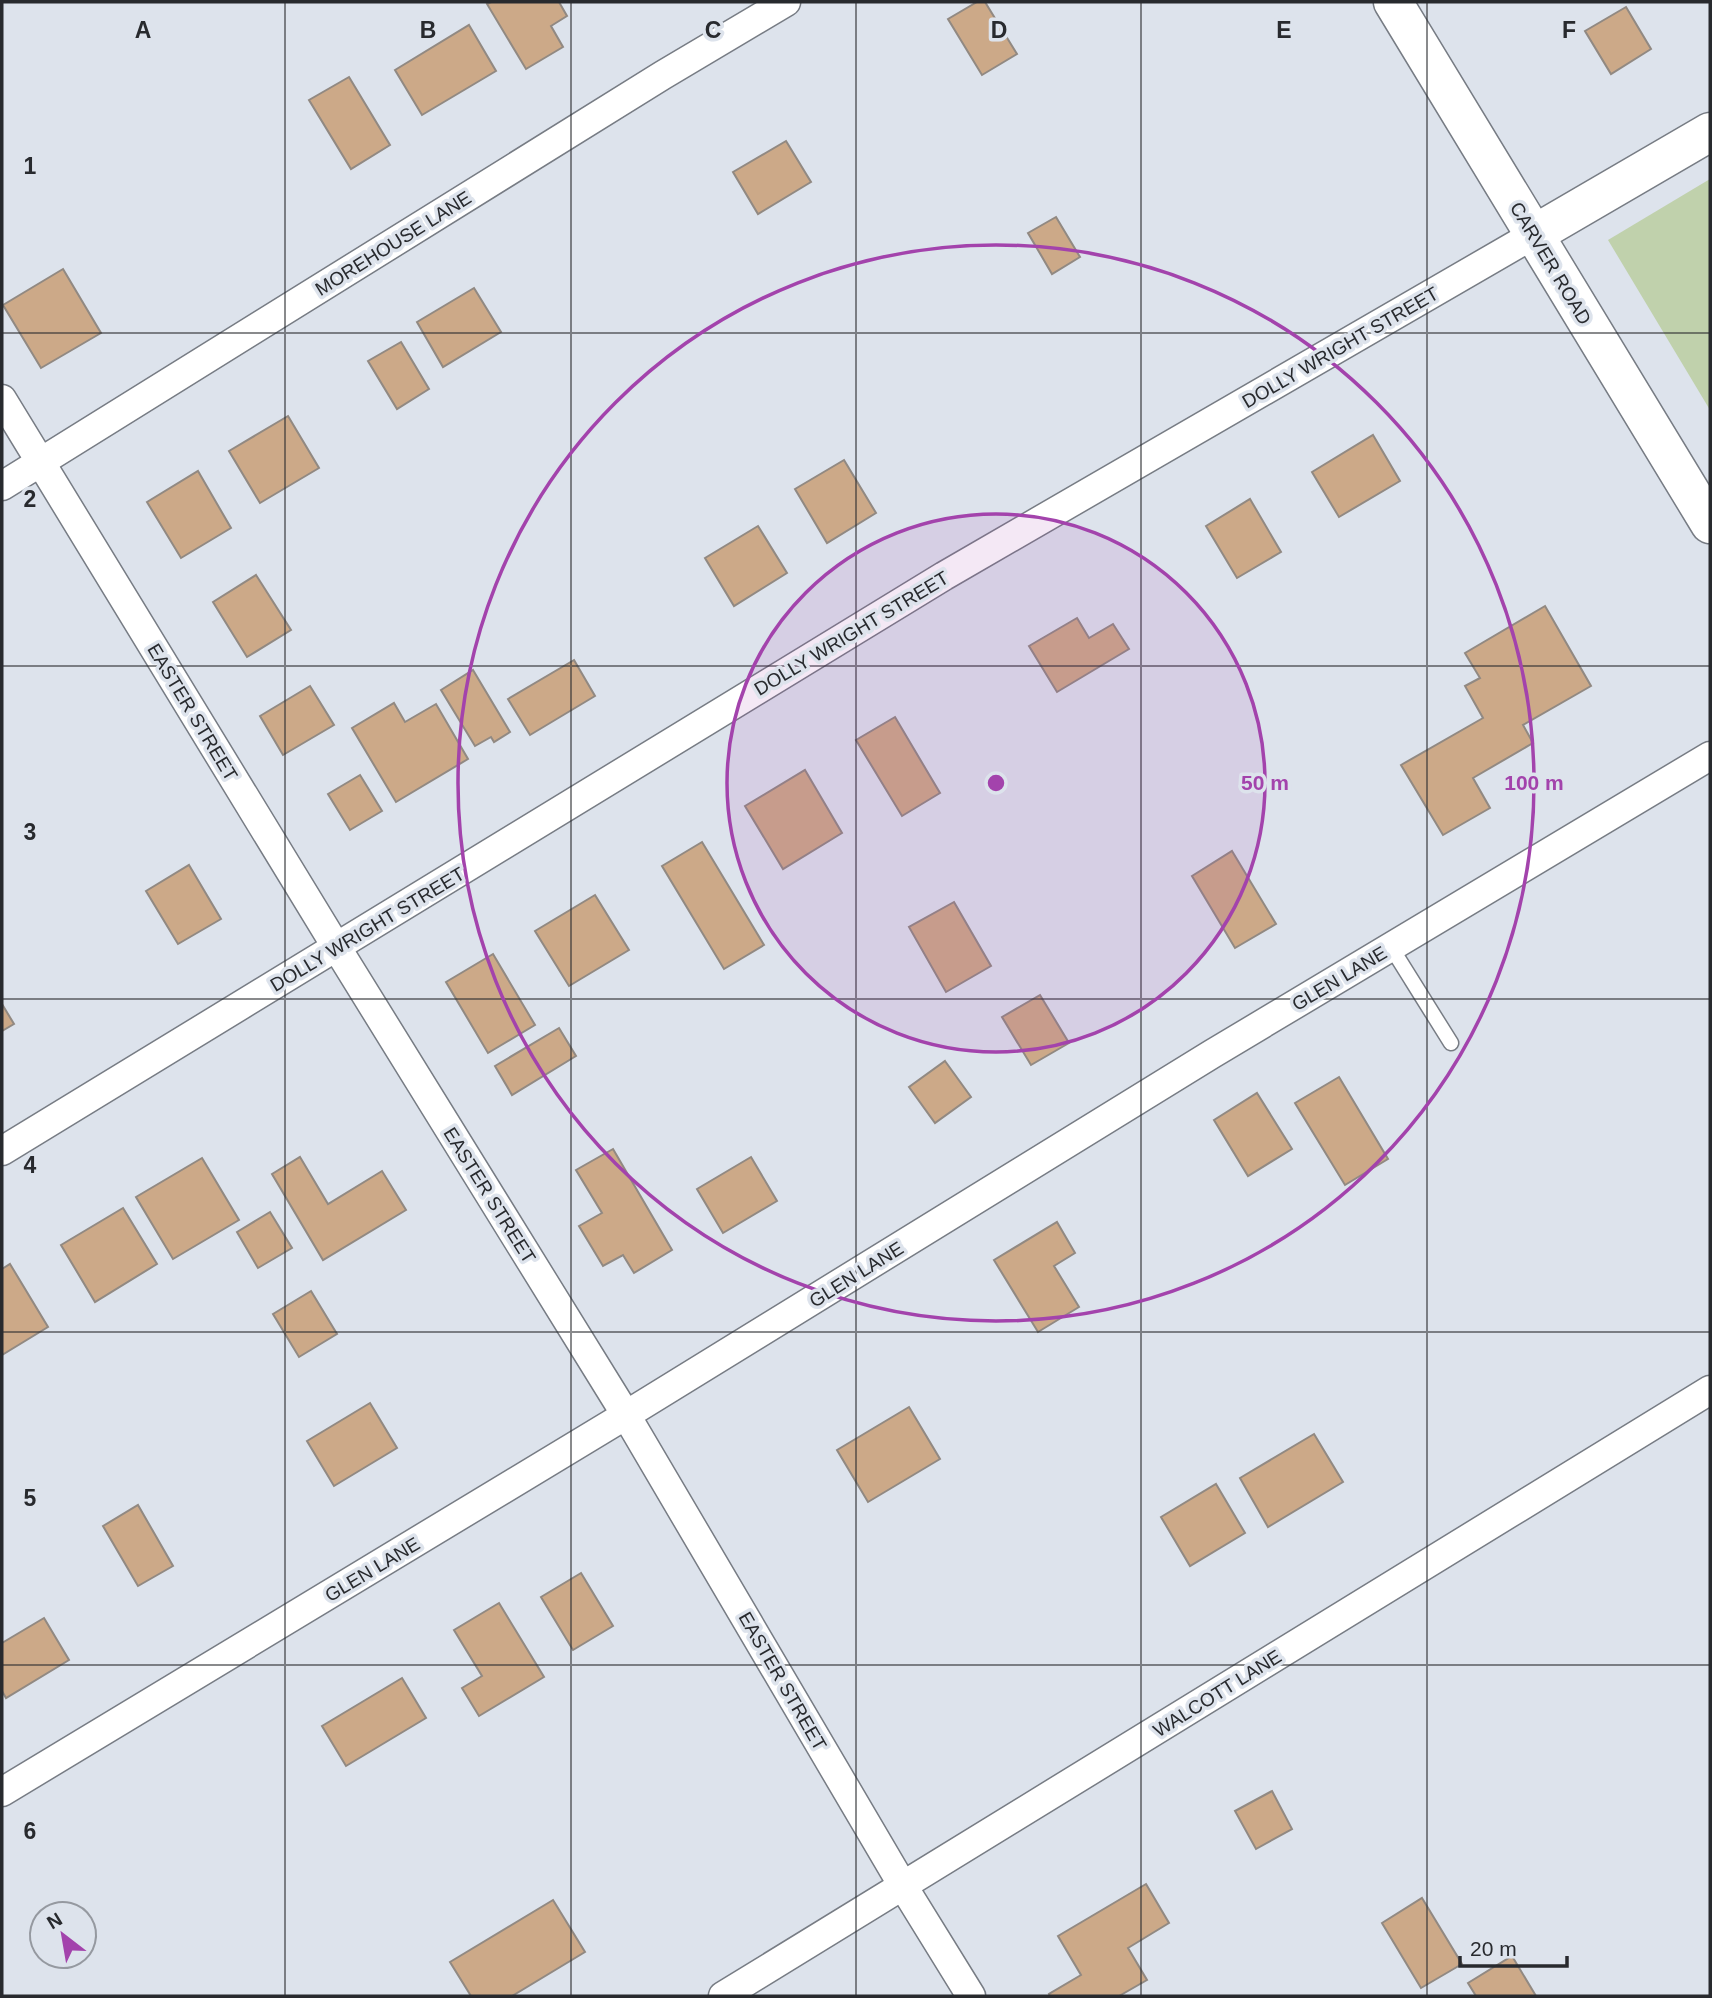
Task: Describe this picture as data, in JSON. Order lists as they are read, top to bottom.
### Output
{
  "streets": {
    "street": [
      "MOREHOUSE LANE",
      "CARVER ROAD",
      "DOLLY WRIGHT STREET",
      "EASTER STREET",
      "GLEN LANE",
      "WALCOTT LANE"
    ]
  },
  "crossings": [
    ["MOREHOUSE LANE", "EASTER STREET"],
    ["CARVER ROAD", "DOLLY WRIGHT STREET"],
    ["DOLLY WRIGHT STREET", "EASTER STREET"],
    ["EASTER STREET", "GLEN LANE"],
    ["EASTER STREET", "WALCOTT LANE"]
  ],
  "scale_bar": "20 m",
  "north": "top left",
  "grid": {
    "columns": [
      "A",
      "B",
      "C",
      "D",
      "E",
      "F"
    ],
    "rows": [
      "1",
      "2",
      "3",
      "4",
      "5",
      "6"
    ]
  },
  "rings": ["50 m", "100 m"]
}
